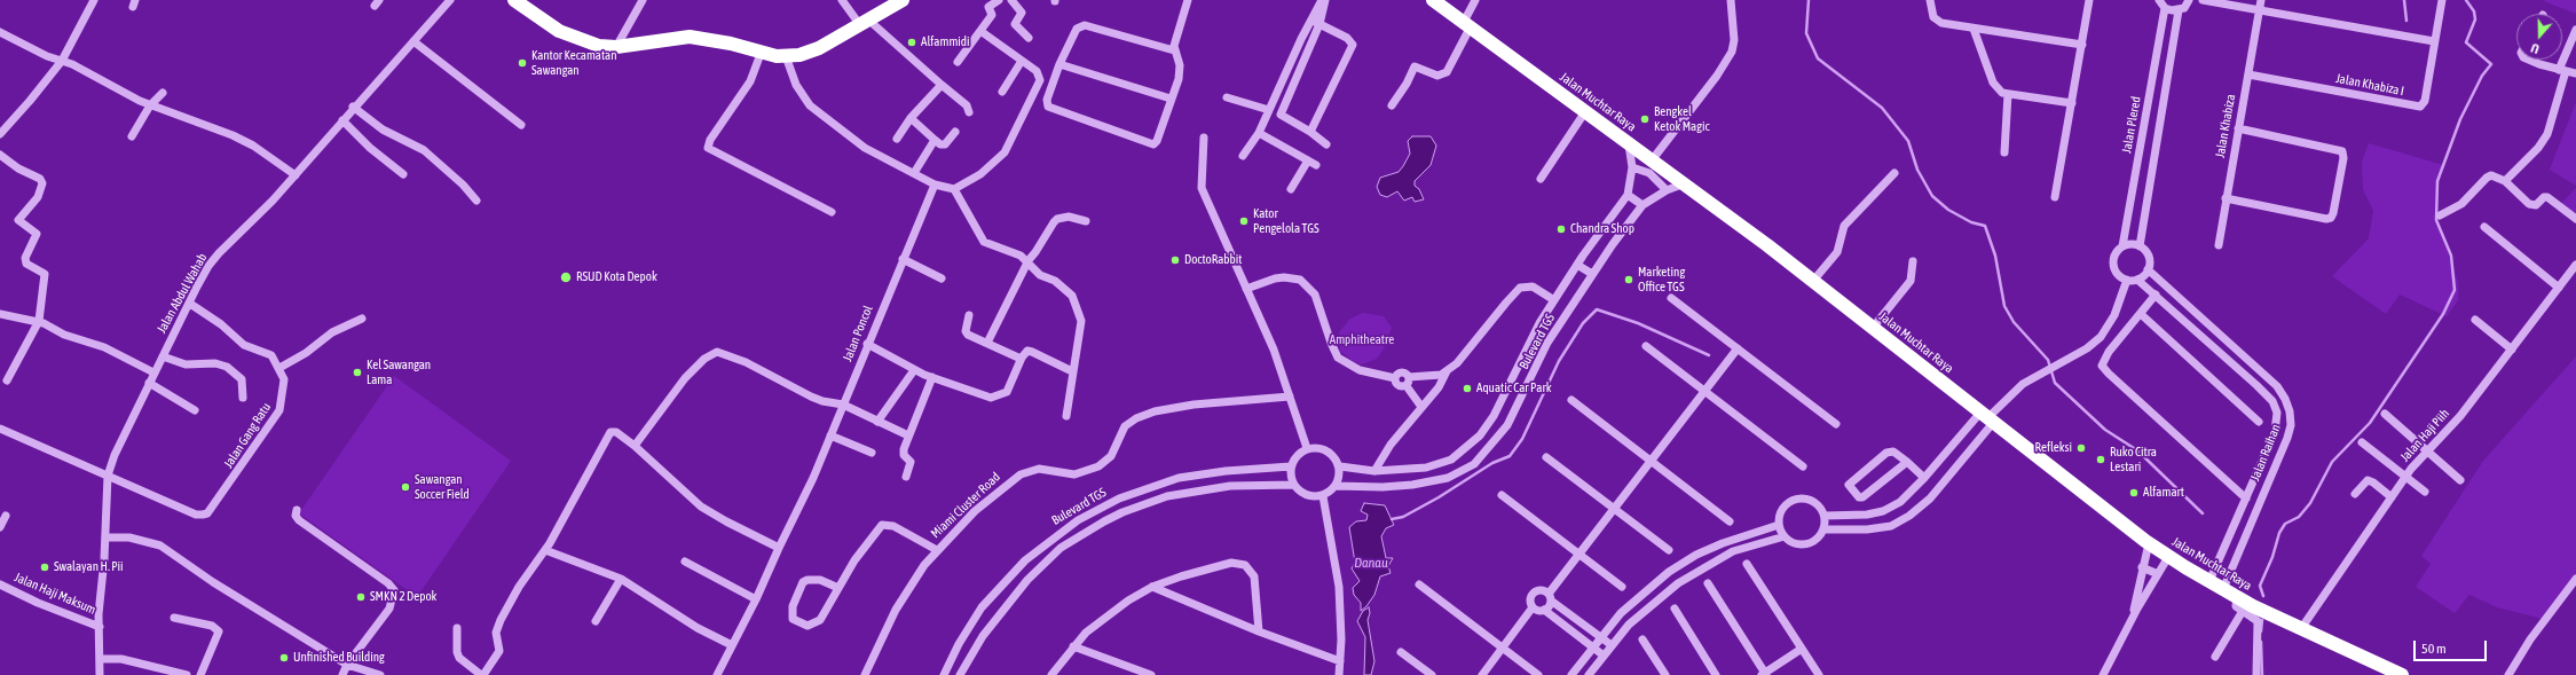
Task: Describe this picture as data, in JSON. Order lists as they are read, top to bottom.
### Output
{
  "streets": {
    "highway": ["Jalan Muchtar Raya"],
    "street": [
      "Jalan Khabiza I",
      "Jalan Plered",
      "Jalan Khabiza",
      "Jalan Abdul Wahab",
      "Jalan Poncol",
      "Bulevard TGS",
      "Jalan Gang Ratu",
      "Jalan Haji Piih",
      "Jalan Raihan",
      "Miami Cluster Road",
      "Jalan Haji Maksum"
    ]
  },
  "crossings": [
    ["Jalan Khabiza I", "Jalan Khabiza"],
    ["Jalan Muchtar Raya", "Bulevard TGS"],
    ["Jalan Muchtar Raya", "Jalan Haji Piih"],
    ["Jalan Muchtar Raya", "Jalan Raihan"],
    ["Jalan Plered", "Jalan Raihan"],
    ["Jalan Abdul Wahab", "Jalan Gang Ratu"],
    ["Jalan Abdul Wahab", "Jalan Haji Maksum"]
  ],
  "water": ["Danau"],
  "parks": ["Amphitheatre"],
  "places": [
    "Alfammidi",
    "Kantor Kecamatan Sawangan",
    "Bengkel Ketok Magic",
    "Kator Pengelola TGS",
    "Chandra Shop",
    "DoctoRabbit",
    "RSUD Kota Depok",
    "Marketing Office TGS",
    "Kel Sawangan Lama",
    "Aquatic Car Park",
    "Refleksi",
    "Ruko Citra Lestari",
    "Sawangan Soccer Field",
    "Alfamart",
    "Swalayan H. Pii",
    "SMKN 2 Depok",
    "Unfinished Building"
  ],
  "scale_bar": "50 m",
  "north": "bottom"
}
